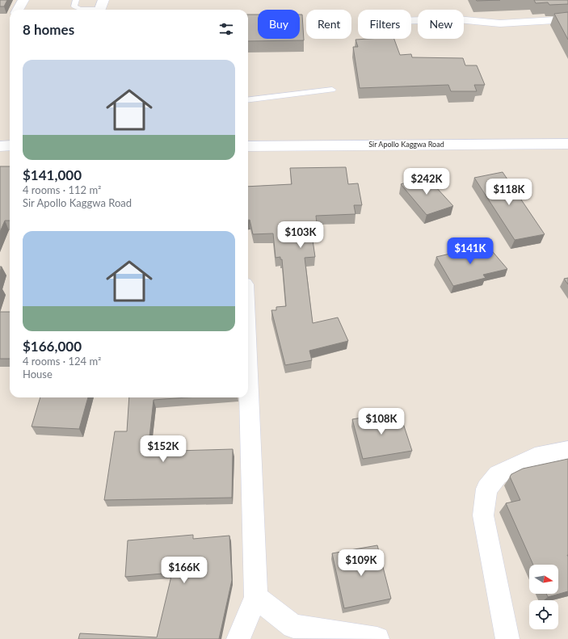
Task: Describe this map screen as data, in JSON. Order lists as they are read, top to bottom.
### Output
{
  "streets": {
    "street": ["Sir Apollo Kaggwa Road"]
  },
  "north": "right",
  "page": {
    "chip": [
      "Buy",
      "Rent",
      "Filters",
      "New"
    ],
    "heading": "8 homes",
    "list": [
      {
        "name": "$141,000",
        "note": "4 rooms · 112 m² · Sir Apollo Kaggwa Road"
      },
      {
        "name": "$166,000",
        "note": "4 rooms · 124 m² · House"
      }
    ],
    "price": [
      "$242K",
      "$118K",
      "$103K",
      "$141K",
      "$108K",
      "$152K",
      "$109K",
      "$166K"
    ]
  }
}
